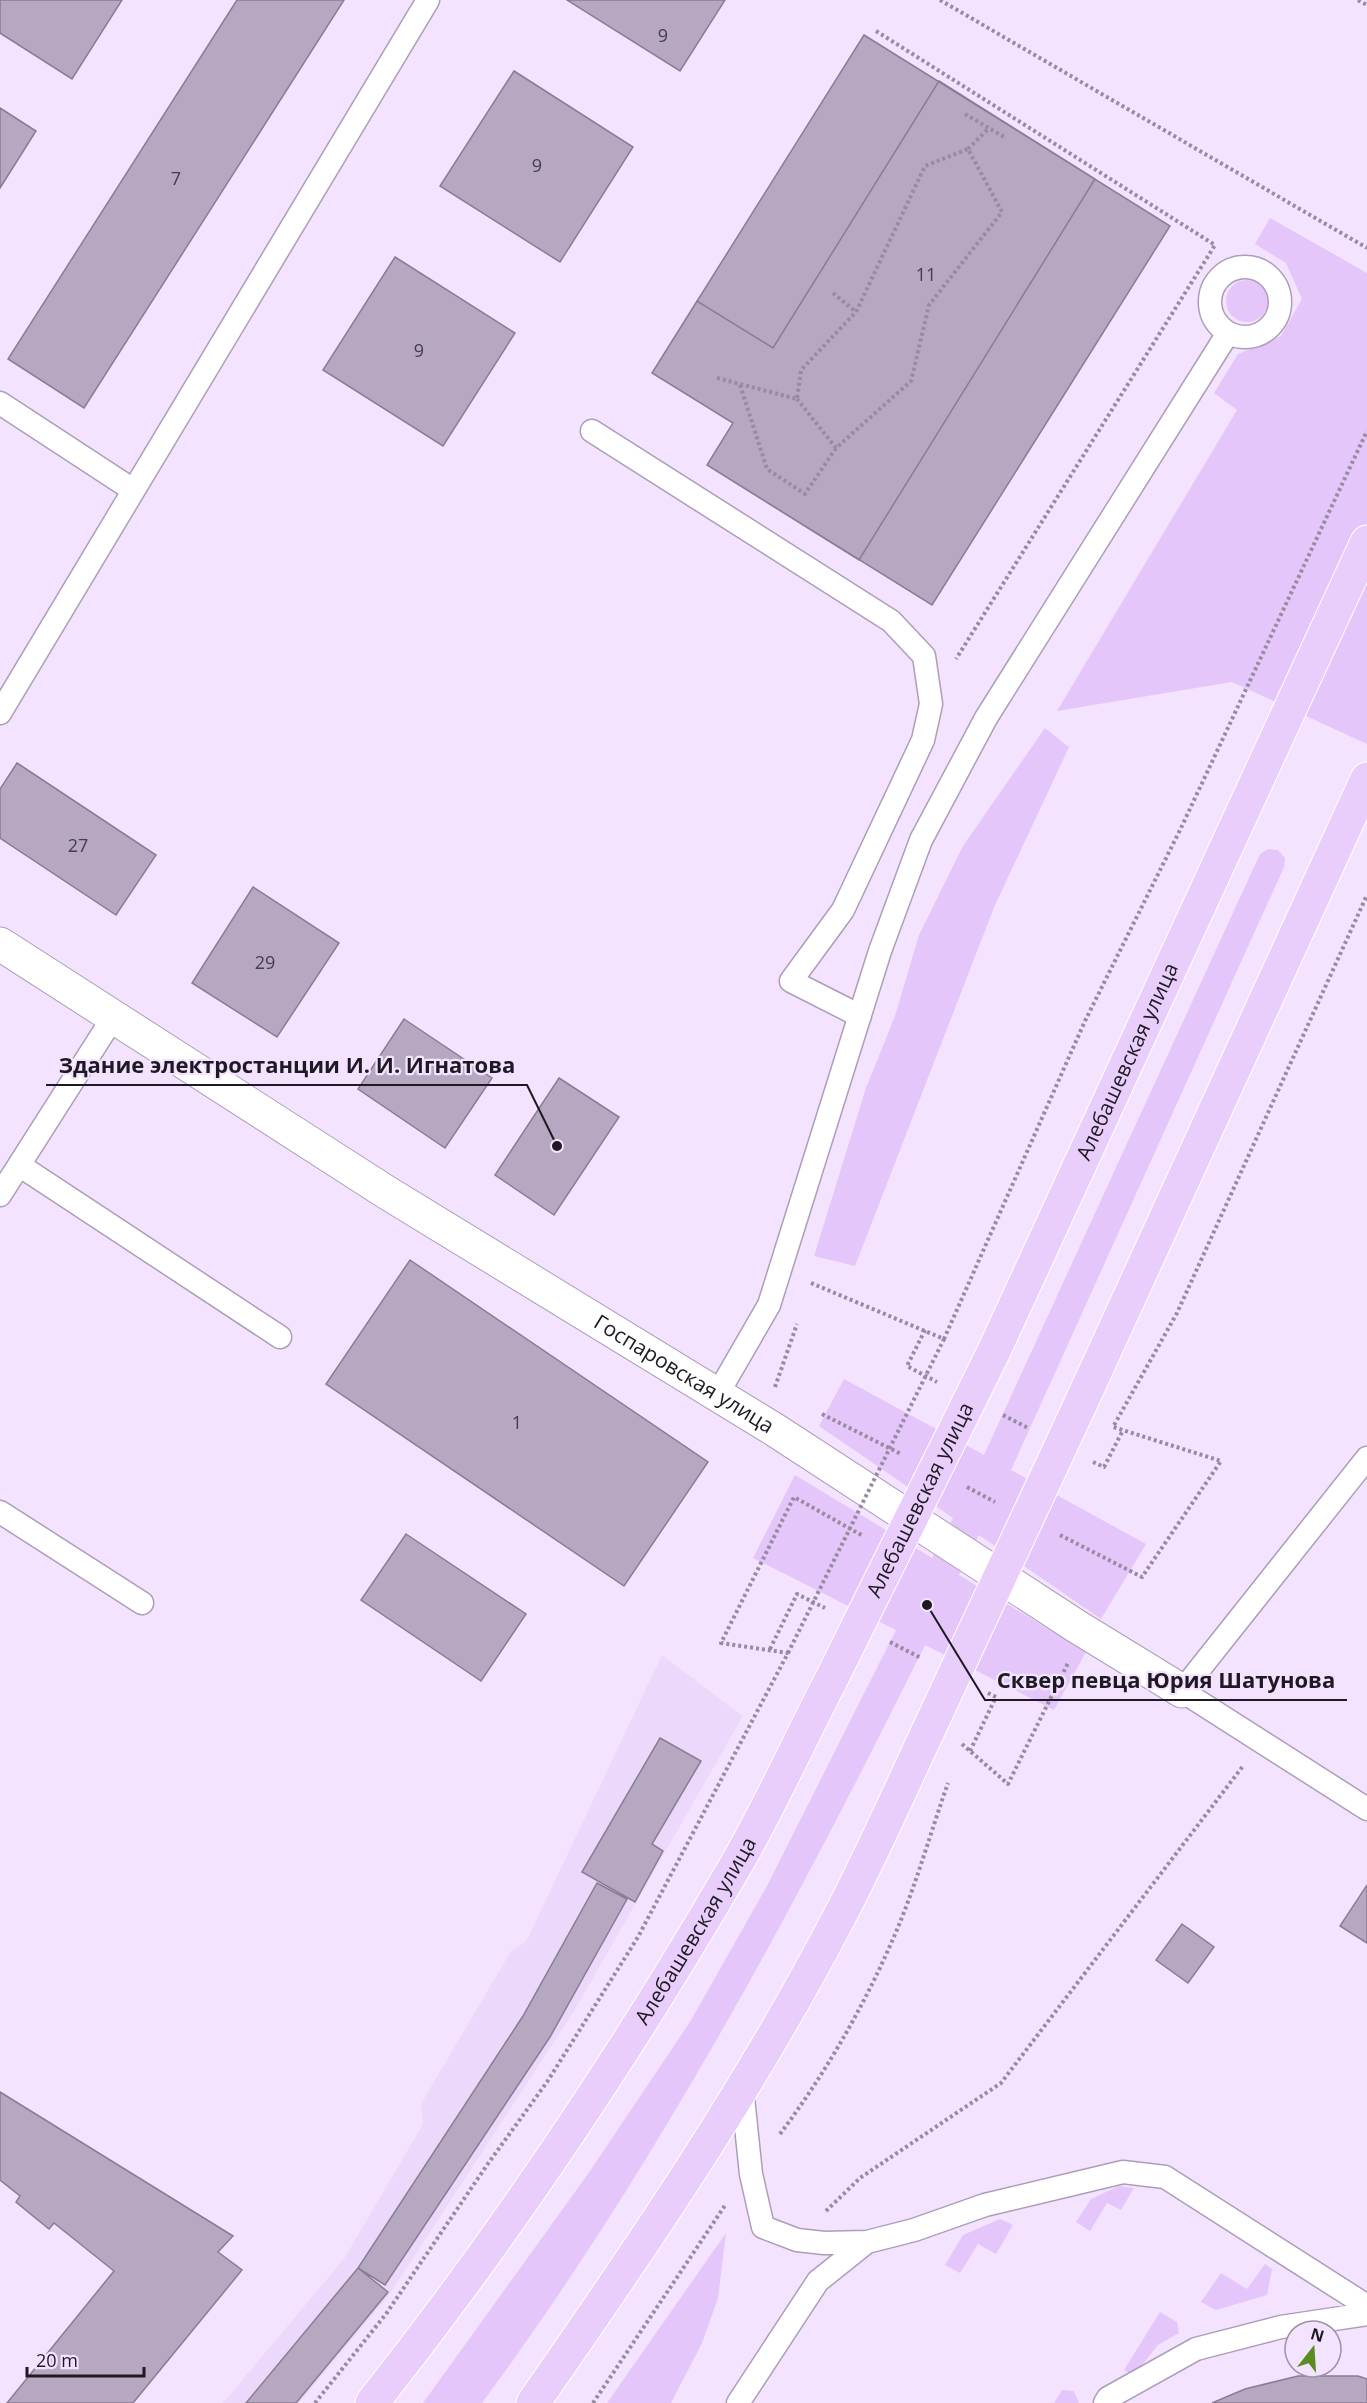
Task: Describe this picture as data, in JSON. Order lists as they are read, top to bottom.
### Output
{
  "streets": {
    "main road": ["Алебашевская улица"],
    "street": ["Госпаровская улица"]
  },
  "places": ["Здание электростанции И. И. Игнатова", "Сквер певца Юрия Шатунова"],
  "house_numbers": [
    "9",
    "9",
    "7",
    "11",
    "9",
    "27",
    "29",
    "1"
  ],
  "scale_bar": "20 m",
  "north": "top"
}
